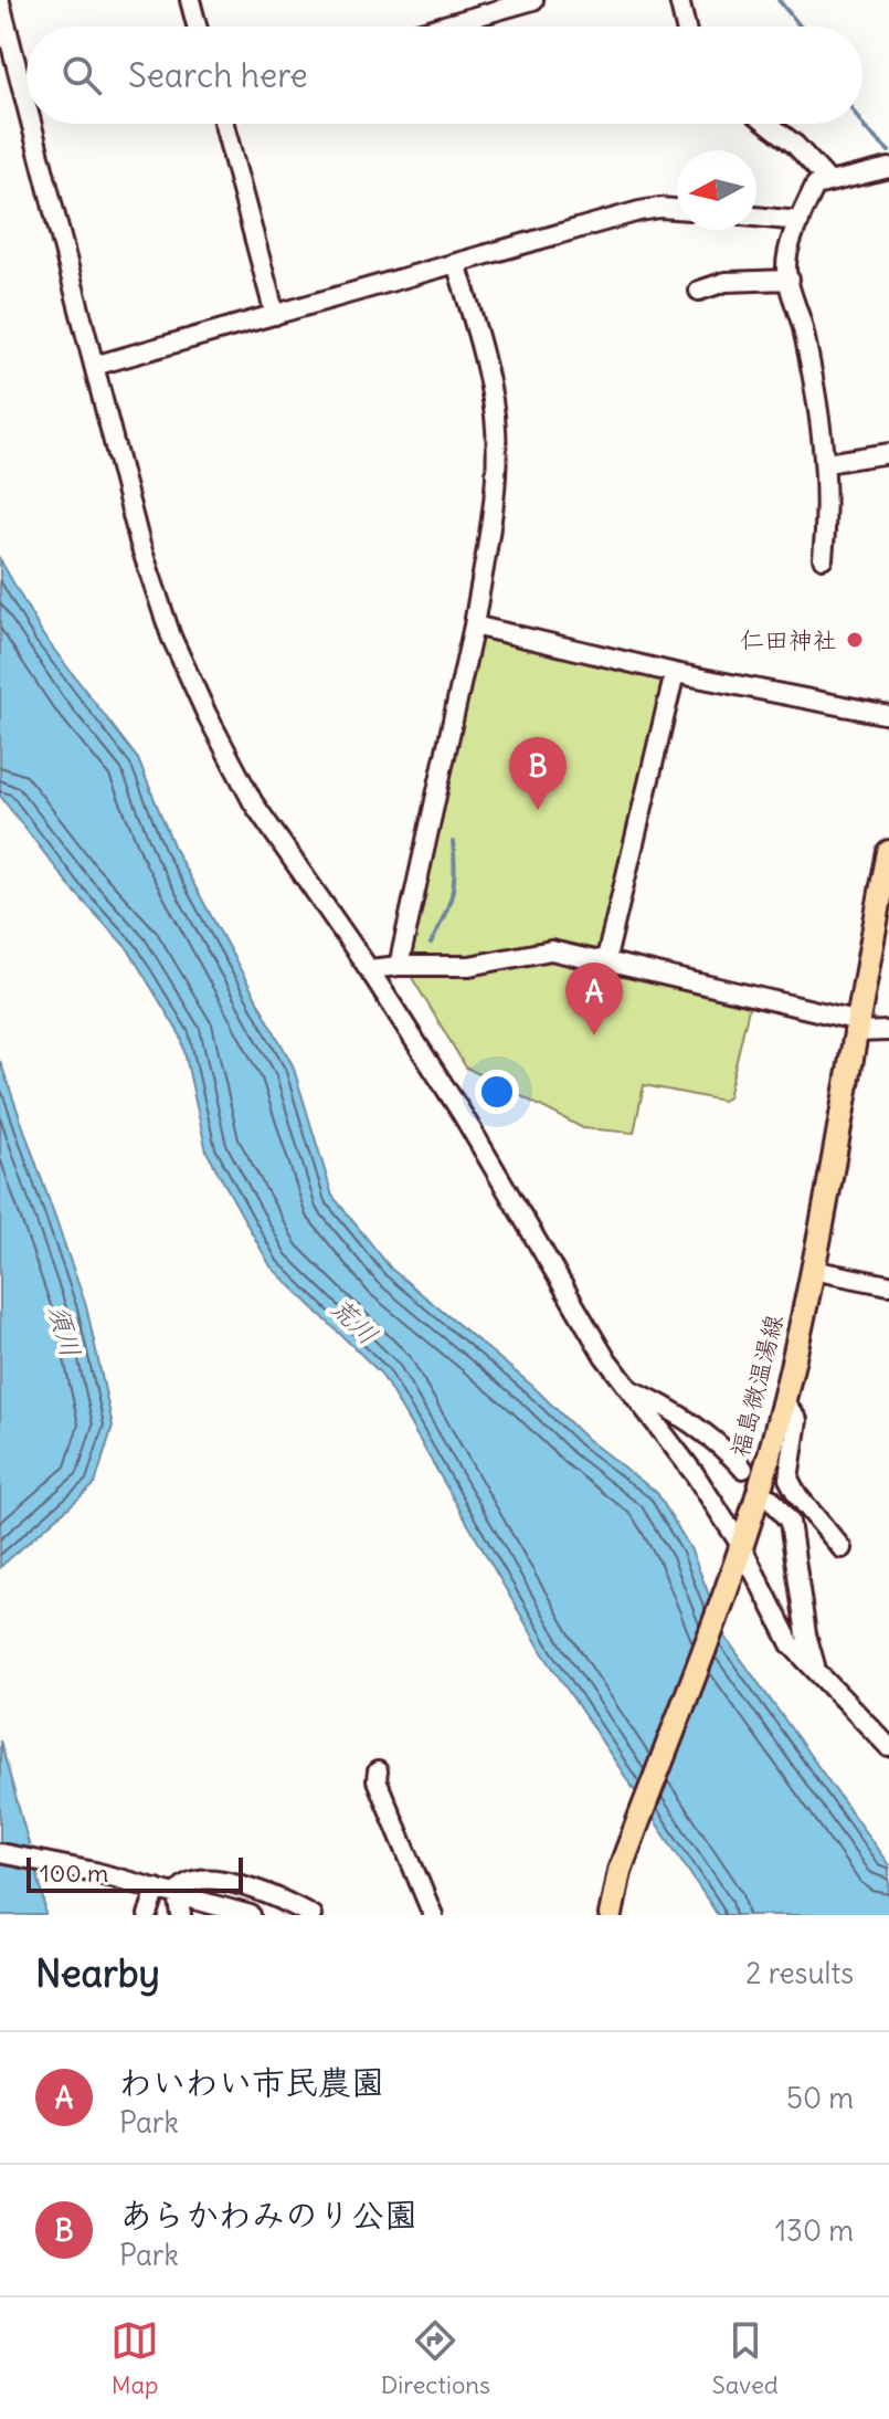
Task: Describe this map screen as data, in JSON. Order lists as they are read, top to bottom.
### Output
{
  "streets": {
    "main road": ["福島微温湯線"]
  },
  "water": ["荒川", "須川"],
  "places": ["仁田神社"],
  "scale_bar": "100 m",
  "north": "left",
  "page": {
    "search": "Search here",
    "pins": ["B", "A"],
    "scale": "100 m",
    "heading": ["Nearby", "2 results"],
    "list": [
      {
        "mark": "A",
        "name": "わいわい市民農園",
        "note": "Park",
        "value": "50 m"
      },
      {
        "mark": "B",
        "name": "あらかわみのり公園",
        "note": "Park",
        "value": "130 m"
      }
    ],
    "nav": ["Map", "Directions", "Saved"]
  }
}
